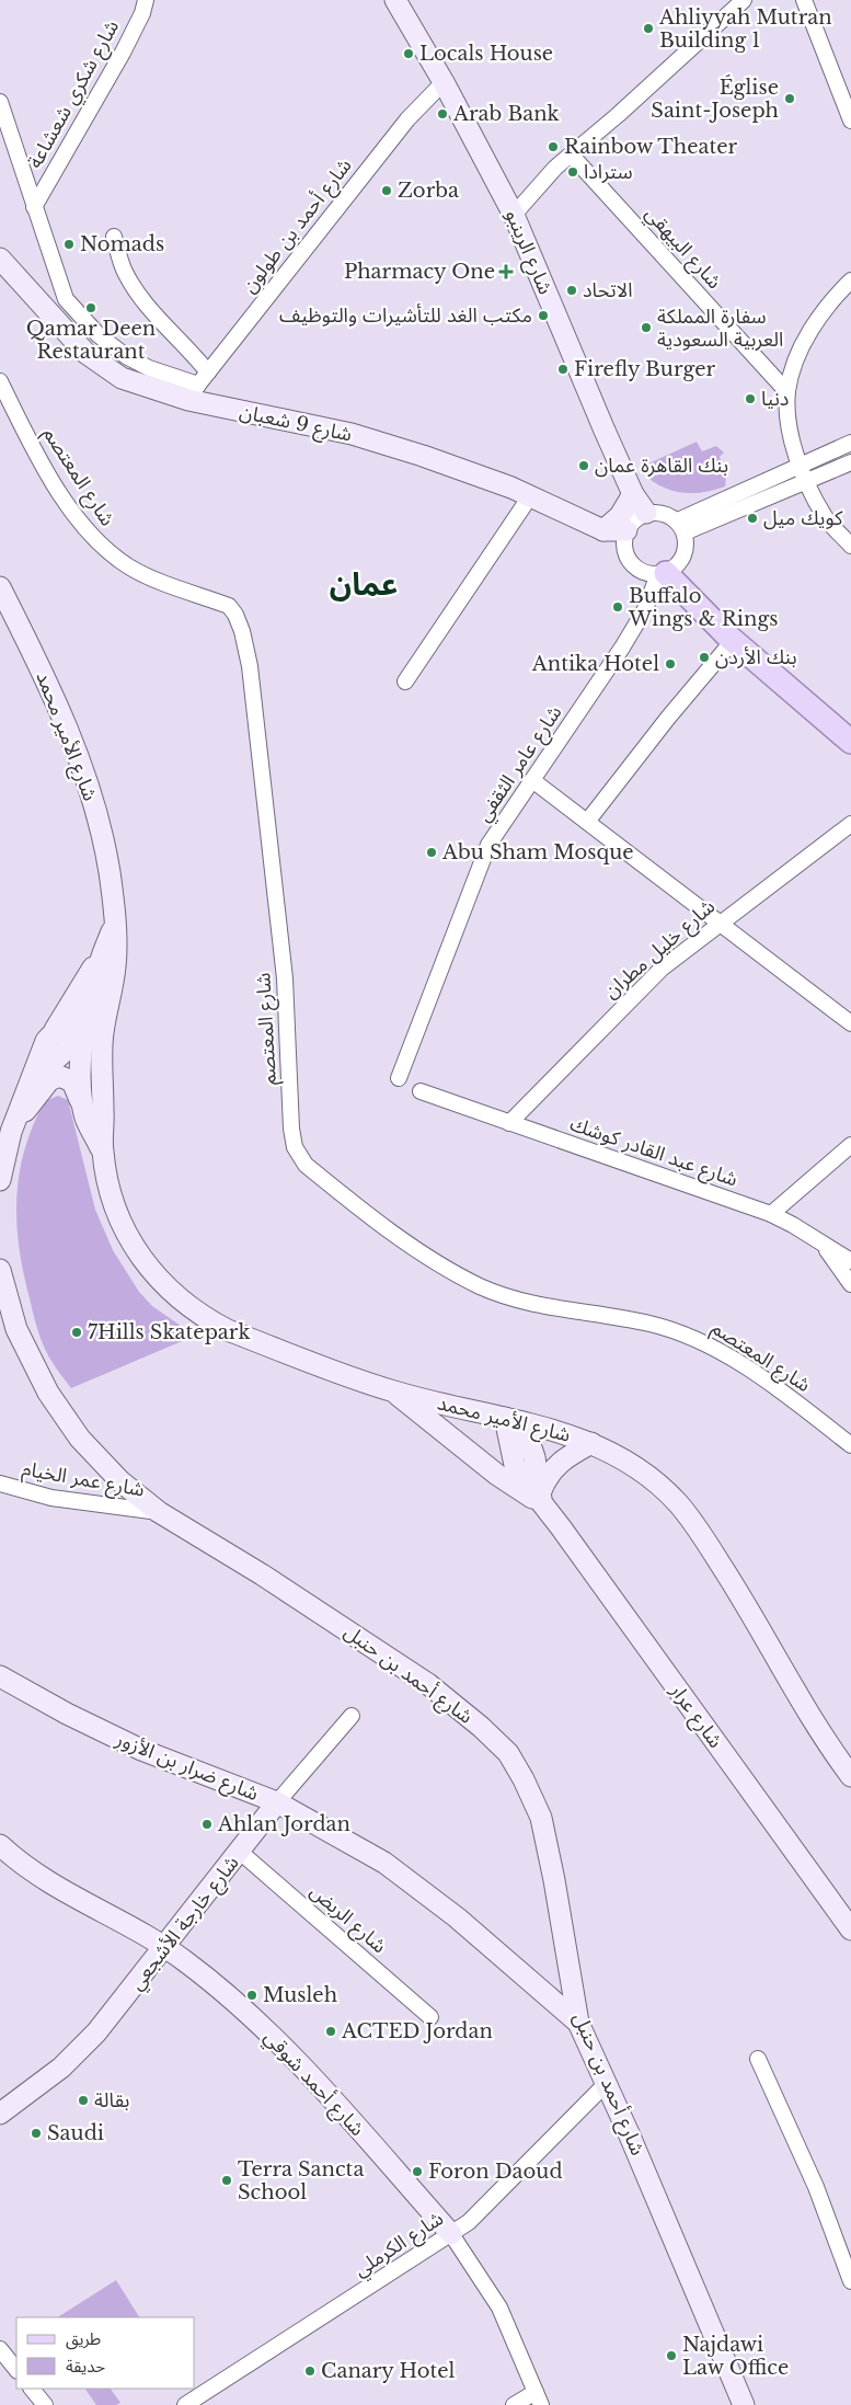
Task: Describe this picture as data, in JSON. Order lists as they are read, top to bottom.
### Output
{
  "streets": {
    "street": [
      "شارع شكري شعشاعة",
      "شارع أحمد بن طولون",
      "شارع البيهقي",
      "شارع الرينبو",
      "شارع 9 شعبان",
      "شارع المعتصم",
      "شارع الأمير محمد",
      "شارع عامر الثقفي",
      "شارع خليل مطران",
      "شارع عبد القادر كوشك",
      "شارع عمر الخيام",
      "شارع أحمد بن حنبل",
      "شارع عرار",
      "شارع ضرار بن الأزور",
      "شارع الربض",
      "شارع خارجة الأشجعي",
      "شارع أحمد شوقي",
      "شارع الكرملي"
    ]
  },
  "crossings": [
    ["شارع أحمد بن طولون", "شارع الرينبو"],
    ["شارع أحمد بن طولون", "شارع 9 شعبان"],
    ["شارع الرينبو", "شارع 9 شعبان"],
    ["شارع الرينبو", "شارع عامر الثقفي"],
    ["شارع 9 شعبان", "شارع عامر الثقفي"],
    ["شارع الأمير محمد", "شارع عرار"],
    ["شارع خليل مطران", "شارع عبد القادر كوشك"],
    ["شارع عمر الخيام", "شارع أحمد بن حنبل"],
    ["شارع أحمد بن حنبل", "شارع ضرار بن الأزور"],
    ["شارع أحمد بن حنبل", "شارع الكرملي"],
    ["شارع ضرار بن الأزور", "شارع خارجة الأشجعي"],
    ["شارع الربض", "شارع خارجة الأشجعي"],
    ["شارع خارجة الأشجعي", "شارع أحمد شوقي"],
    ["شارع أحمد شوقي", "شارع الكرملي"]
  ],
  "districts": ["عمان"],
  "places": {
    "other": [
      "Ahliyyah Mutran Building 1",
      "Locals House",
      "Église Saint-Joseph",
      "Arab Bank",
      "Rainbow Theater",
      "سترادا",
      "Zorba",
      "Nomads",
      "الاتحاد",
      "Qamar Deen Restaurant",
      "مكتب الغد للتأشيرات والتوظيف",
      "سفارة المملكة العربية السعودية",
      "Firefly Burger",
      "دنيا",
      "بنك القاهرة عمان",
      "كويك ميل",
      "Buffalo Wings & Rings",
      "بنك الأردن",
      "Antika Hotel",
      "Abu Sham Mosque",
      "7Hills Skatepark",
      "Ahlan Jordan",
      "Musleh",
      "ACTED Jordan",
      "بقالة",
      "Saudi",
      "Foron Daoud",
      "Terra Sancta School",
      "Najdawi Law Office",
      "Canary Hotel"
    ],
    "health": ["Pharmacy One"]
  },
  "legend": ["طريق", "حديقة"]
}
